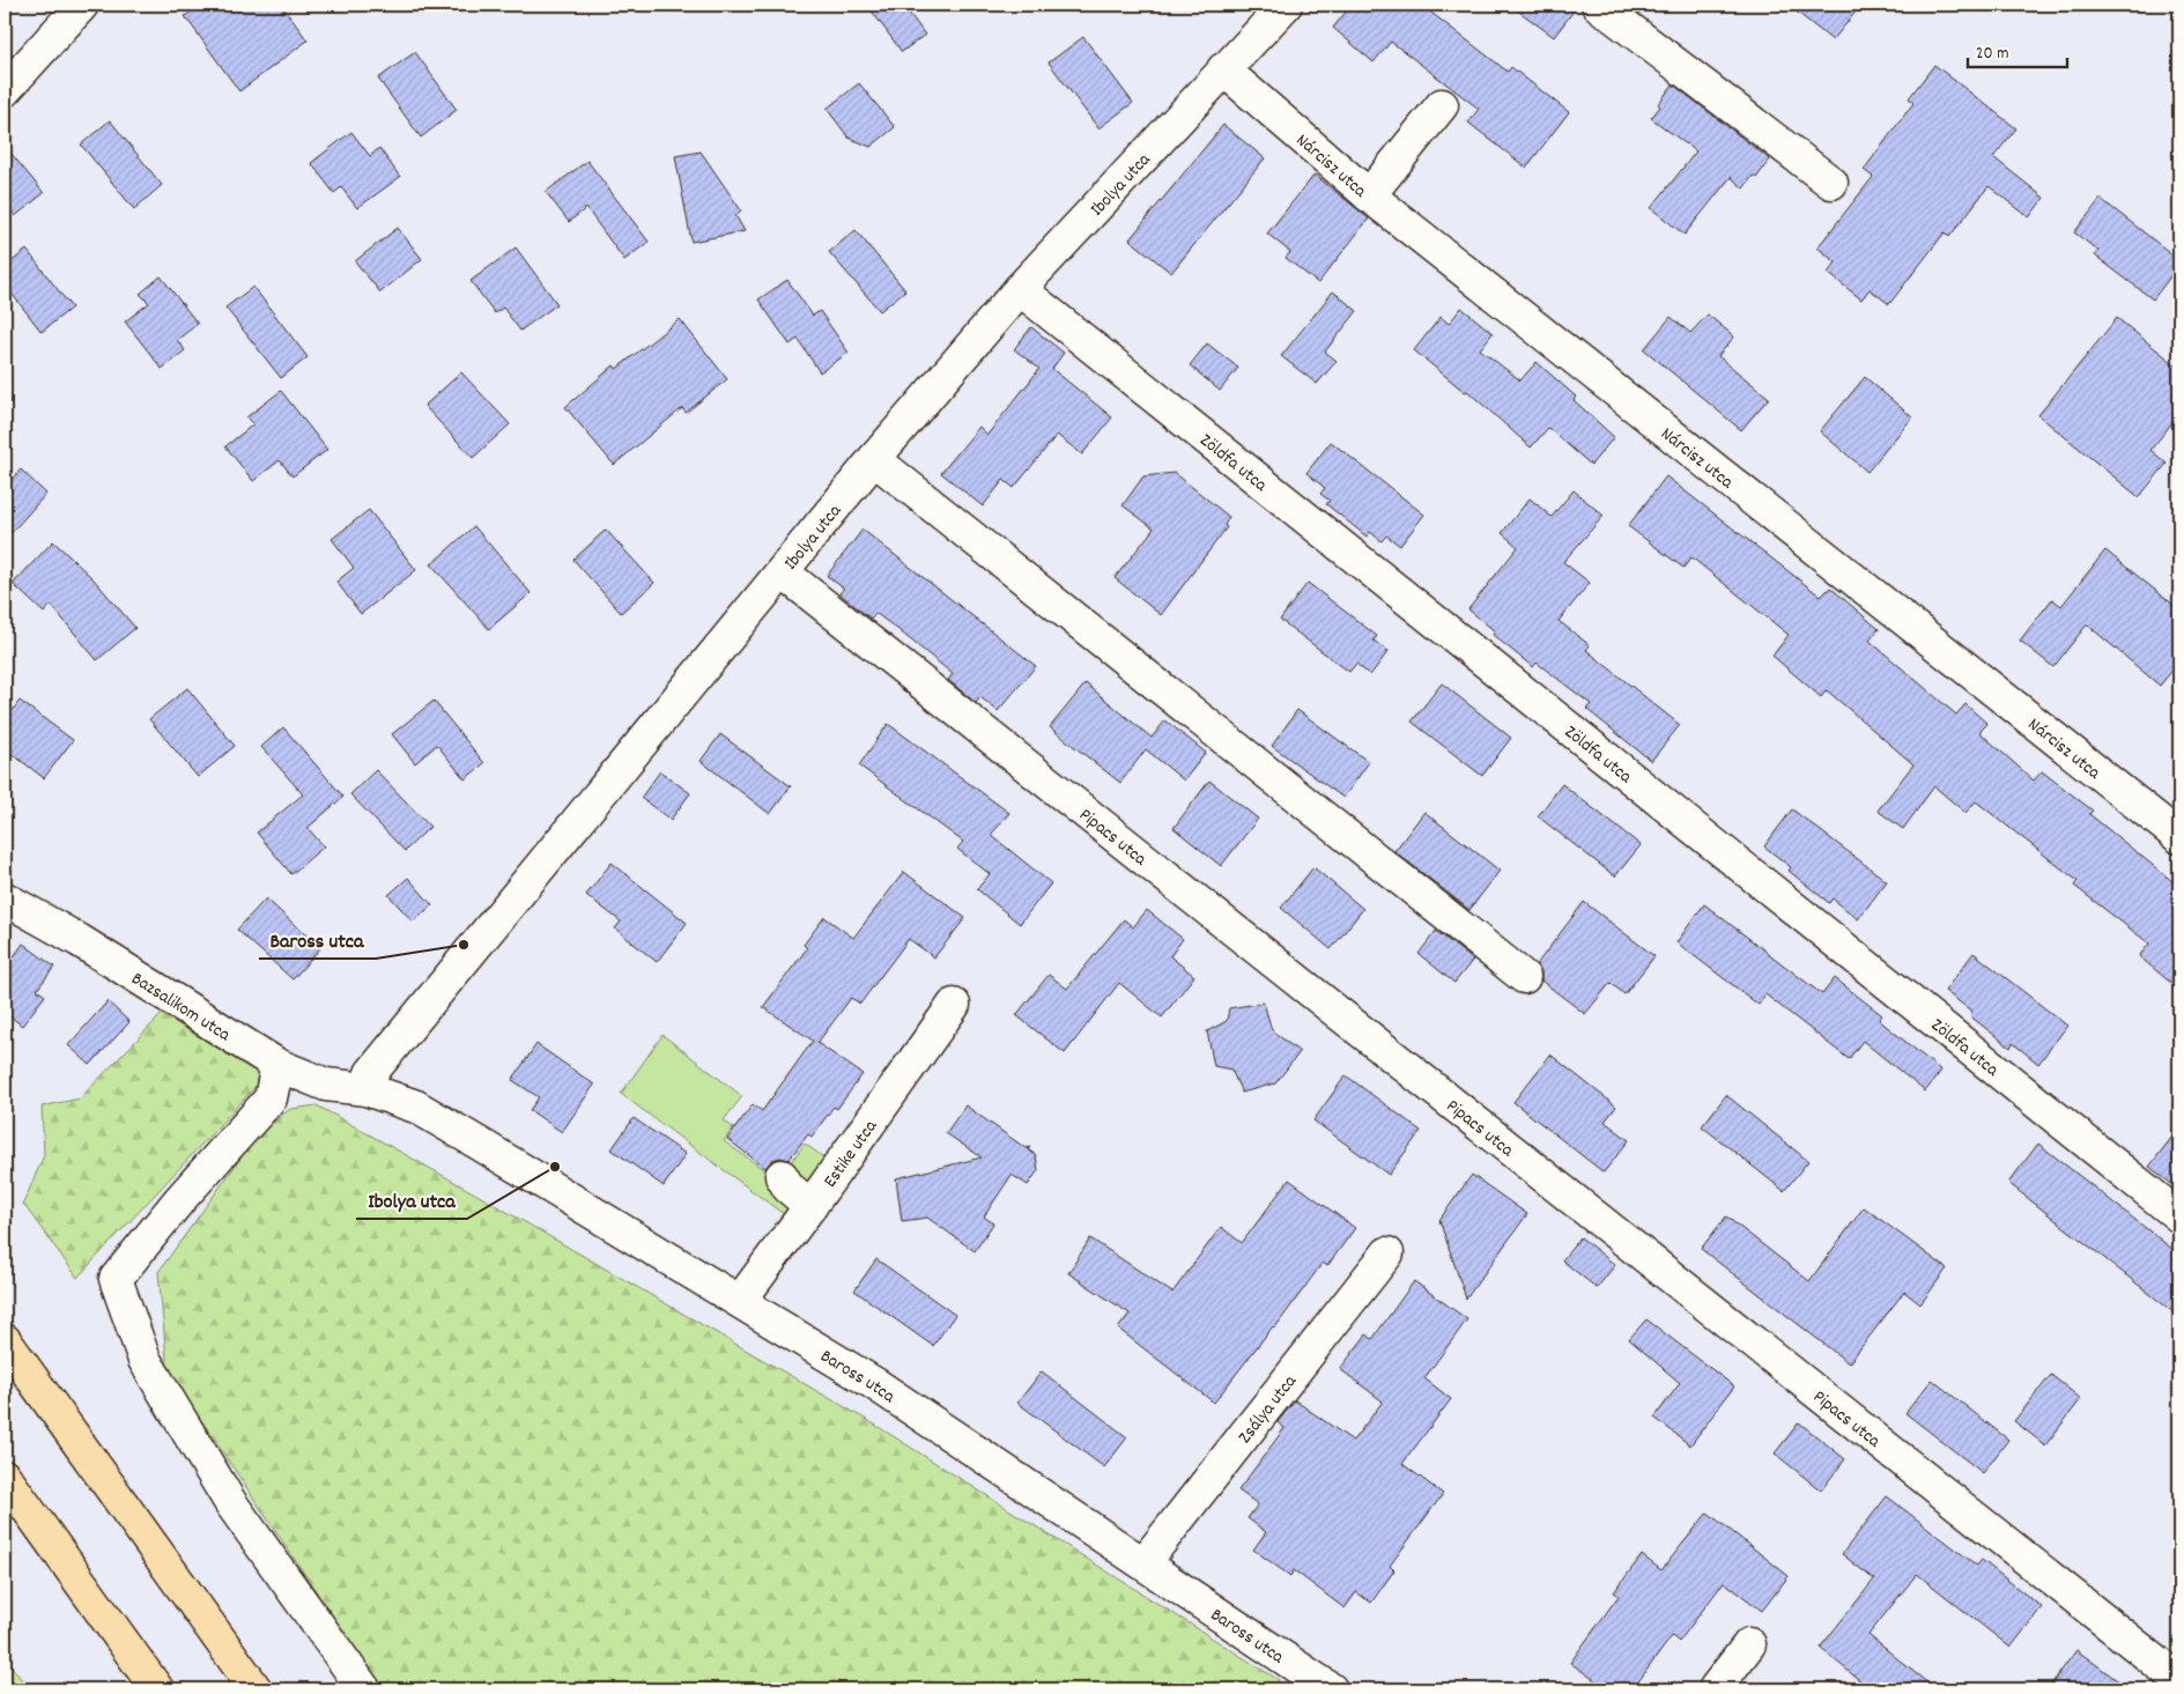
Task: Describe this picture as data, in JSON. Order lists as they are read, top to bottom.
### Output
{
  "streets": {
    "street": [
      "Nárcisz utca",
      "Ibolya utca",
      "Zöldfa utca",
      "Pipacs utca",
      "Bazsalikom utca",
      "Estike utca",
      "Baross utca",
      "Zsálya utca"
    ]
  },
  "crossings": [
    ["Nárcisz utca", "Ibolya utca"],
    ["Ibolya utca", "Zöldfa utca"],
    ["Ibolya utca", "Pipacs utca"],
    ["Ibolya utca", "Bazsalikom utca"],
    ["Ibolya utca", "Baross utca"],
    ["Bazsalikom utca", "Baross utca"],
    ["Estike utca", "Baross utca"],
    ["Baross utca", "Zsálya utca"]
  ],
  "places": ["Baross utca", "Ibolya utca"],
  "scale_bar": "20 m"
}
